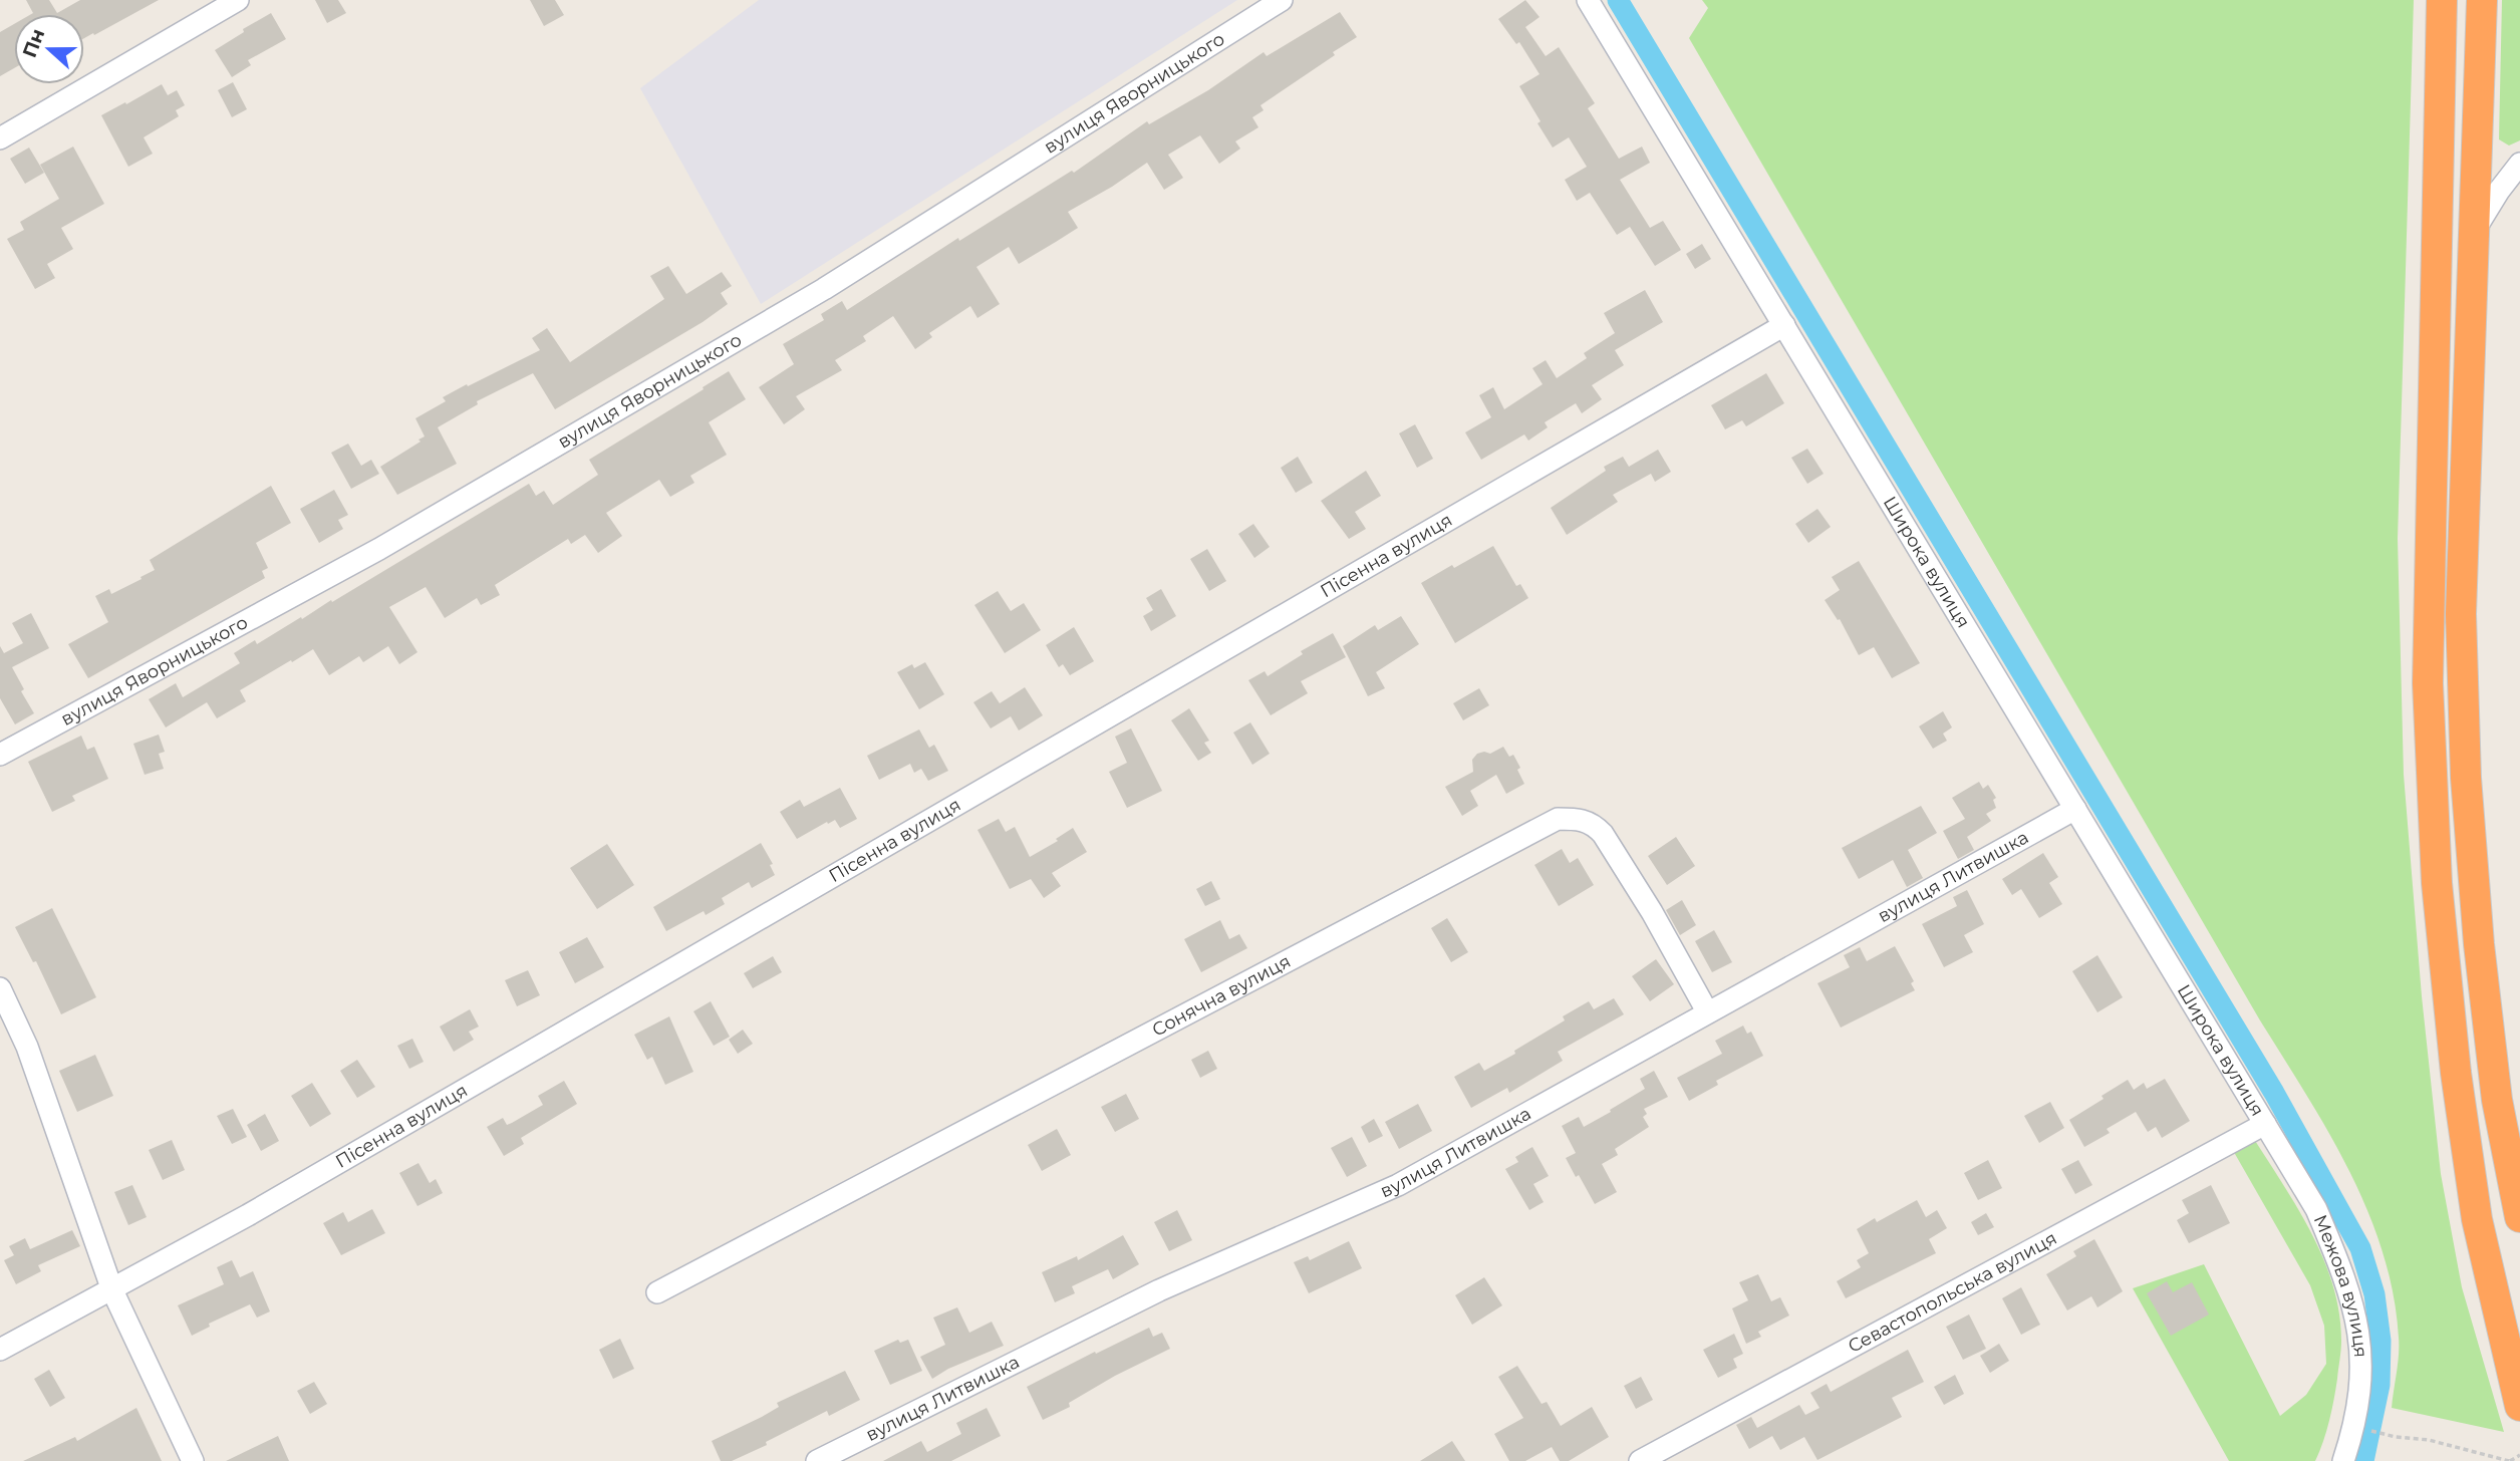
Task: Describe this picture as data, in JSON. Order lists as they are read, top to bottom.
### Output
{
  "streets": {
    "street": [
      "вулиця Яворницького",
      "Пісенна вулиця",
      "Широка вулиця",
      "вулиця Литвишка",
      "Сонячна вулиця",
      "Межова вулиця",
      "Севастопольська вулиця"
    ]
  },
  "crossings": [
    ["Пісенна вулиця", "Широка вулиця"],
    ["Широка вулиця", "вулиця Литвишка"],
    ["Широка вулиця", "Межова вулиця"],
    ["Широка вулиця", "Севастопольська вулиця"],
    ["вулиця Литвишка", "Сонячна вулиця"],
    ["Межова вулиця", "Севастопольська вулиця"]
  ],
  "north": "left"
}
